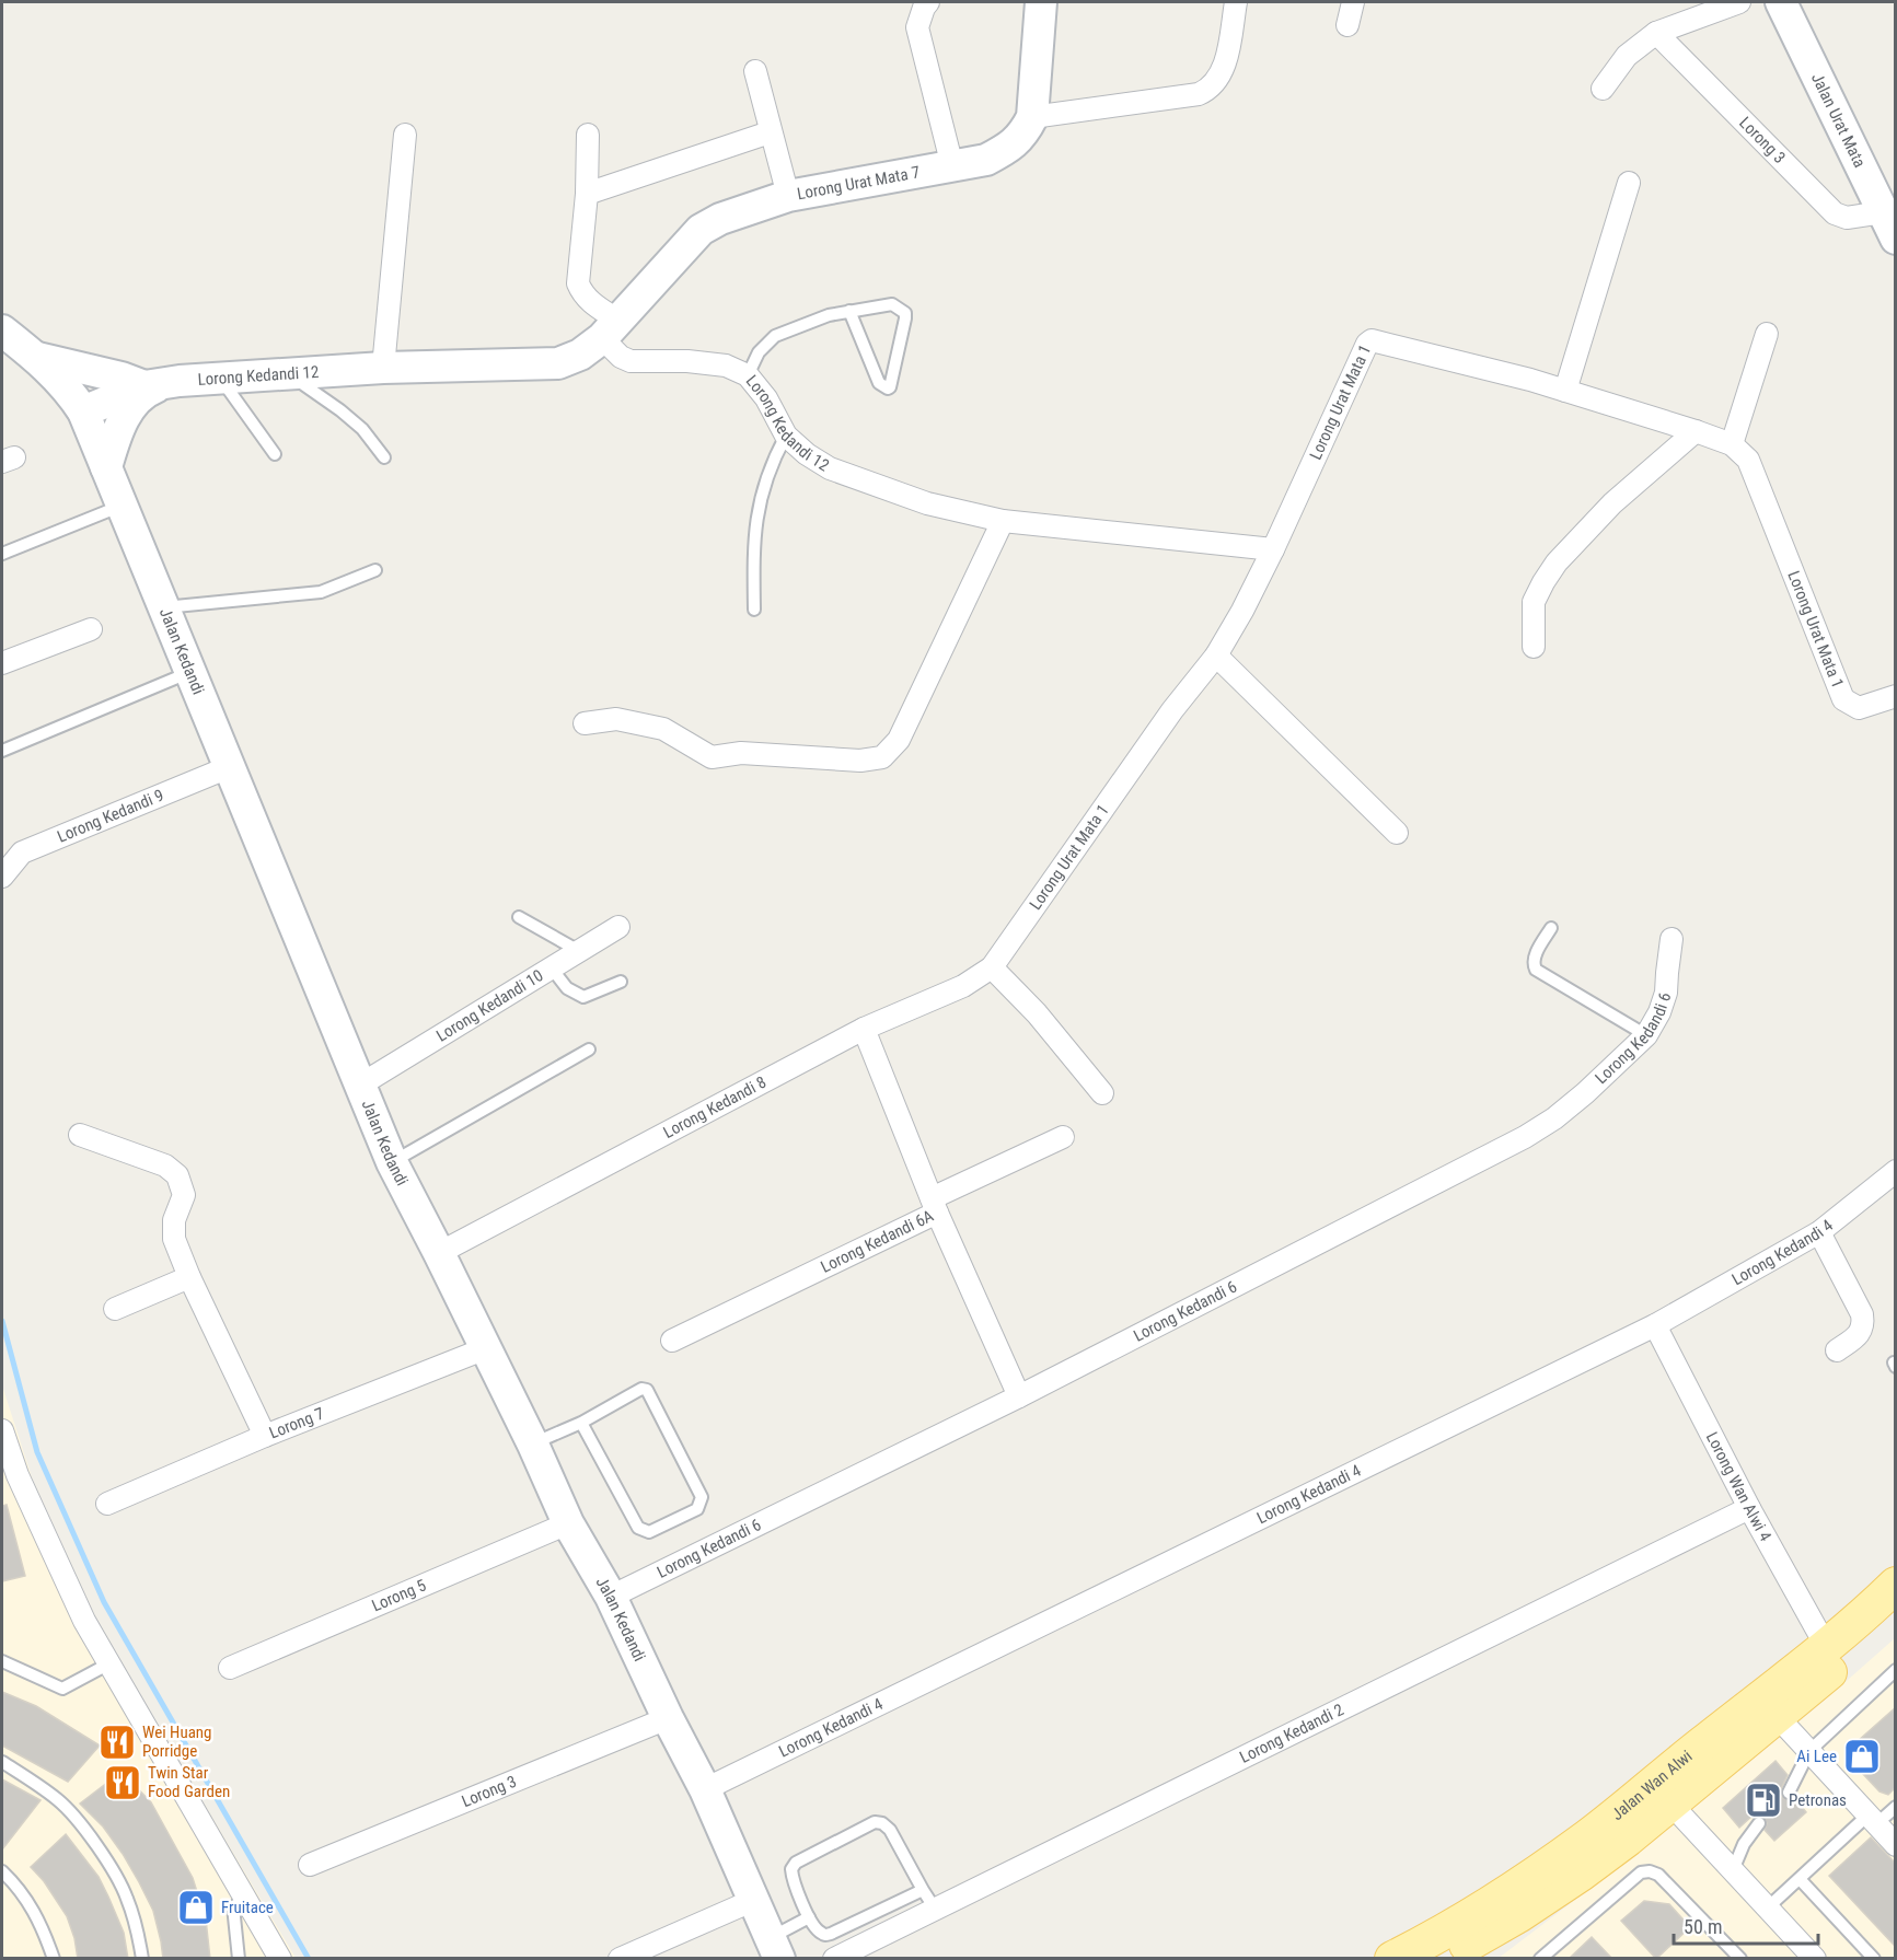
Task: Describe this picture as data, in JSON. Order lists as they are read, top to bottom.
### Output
{
  "streets": {
    "main road": ["Jalan Wan Alwi"],
    "street": [
      "Jalan Urat Mata",
      "Lorong 3",
      "Lorong Urat Mata 7",
      "Lorong Kedandi 12",
      "Lorong Urat Mata 1",
      "Jalan Kedandi",
      "Lorong Kedandi 9",
      "Lorong Kedandi 10",
      "Lorong Kedandi 6",
      "Lorong Kedandi 8",
      "Lorong Kedandi 6A",
      "Lorong Kedandi 4",
      "Lorong 7",
      "Lorong Wan Alwi 4",
      "Lorong 5",
      "Lorong Kedandi 2"
    ]
  },
  "crossings": [
    ["Jalan Urat Mata", "Lorong 3"],
    ["Lorong 3", "Jalan Kedandi"],
    ["Lorong Urat Mata 7", "Lorong Kedandi 12"],
    ["Lorong Kedandi 12", "Lorong Urat Mata 1"],
    ["Lorong Kedandi 12", "Jalan Kedandi"],
    ["Lorong Urat Mata 1", "Lorong Kedandi 8"],
    ["Jalan Kedandi", "Lorong Kedandi 9"],
    ["Jalan Kedandi", "Lorong Kedandi 10"],
    ["Jalan Kedandi", "Lorong Kedandi 6"],
    ["Jalan Kedandi", "Lorong Kedandi 8"],
    ["Jalan Kedandi", "Lorong Kedandi 4"],
    ["Jalan Kedandi", "Lorong 7"],
    ["Jalan Kedandi", "Lorong 5"],
    ["Lorong Kedandi 6", "Lorong Kedandi 6A"],
    ["Lorong Kedandi 4", "Lorong Wan Alwi 4"],
    ["Lorong Wan Alwi 4", "Lorong Kedandi 2"],
    ["Lorong Wan Alwi 4", "Jalan Wan Alwi"]
  ],
  "places": {
    "restaurant": ["Wei Huang Porridge", "Twin Star Food Garden"],
    "shop": ["Ai Lee", "Fruitace"],
    "fuel station": ["Petronas"]
  },
  "scale_bar": "50 m"
}
